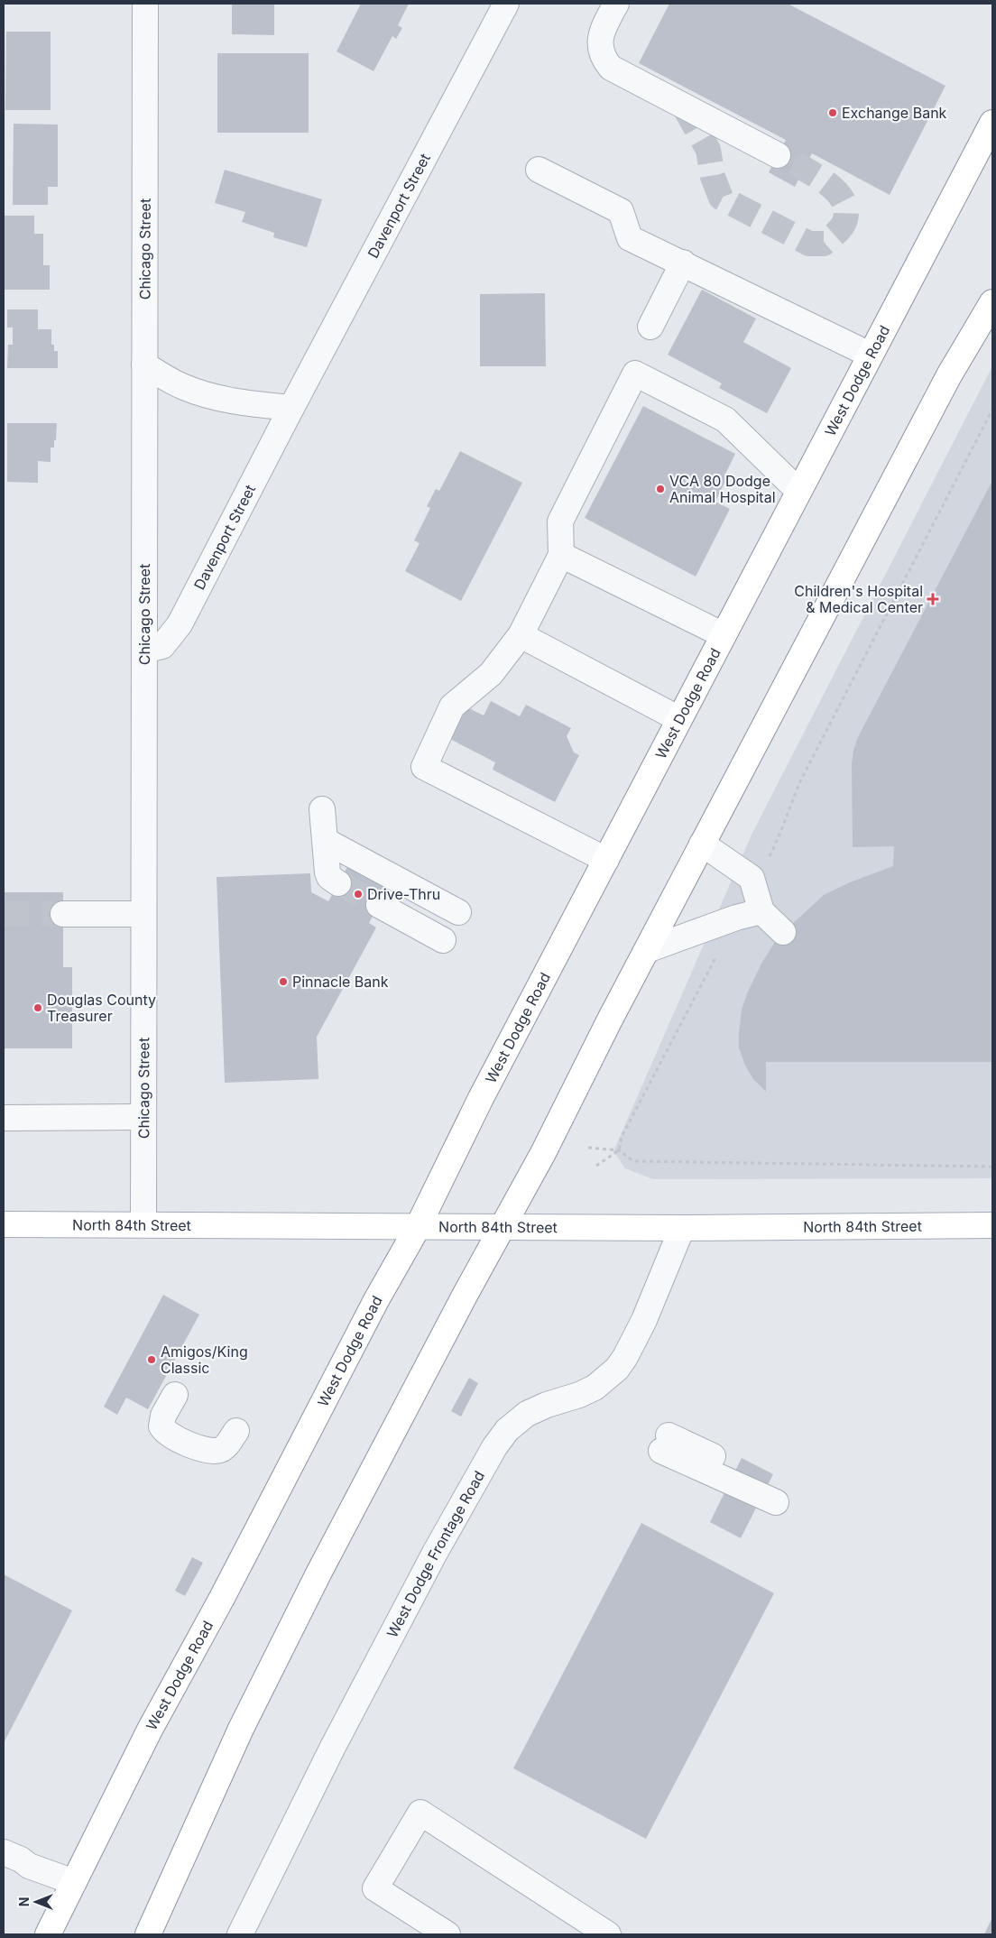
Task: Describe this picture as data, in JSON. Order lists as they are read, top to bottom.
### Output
{
  "streets": {
    "main road": ["West Dodge Road", "North 84th Street"],
    "street": ["Davenport Street", "Chicago Street", "West Dodge Frontage Road"]
  },
  "crossings": [
    ["Davenport Street", "Chicago Street"],
    ["Chicago Street", "North 84th Street"],
    ["West Dodge Road", "North 84th Street"],
    ["North 84th Street", "West Dodge Frontage Road"]
  ],
  "places": {
    "other": [
      "Exchange Bank",
      "VCA 80 Dodge Animal Hospital",
      "Drive-Thru",
      "Pinnacle Bank",
      "Douglas County Treasurer",
      "Amigos/King Classic"
    ],
    "health": ["Children's Hospital & Medical Center"]
  },
  "north": "left"
}
